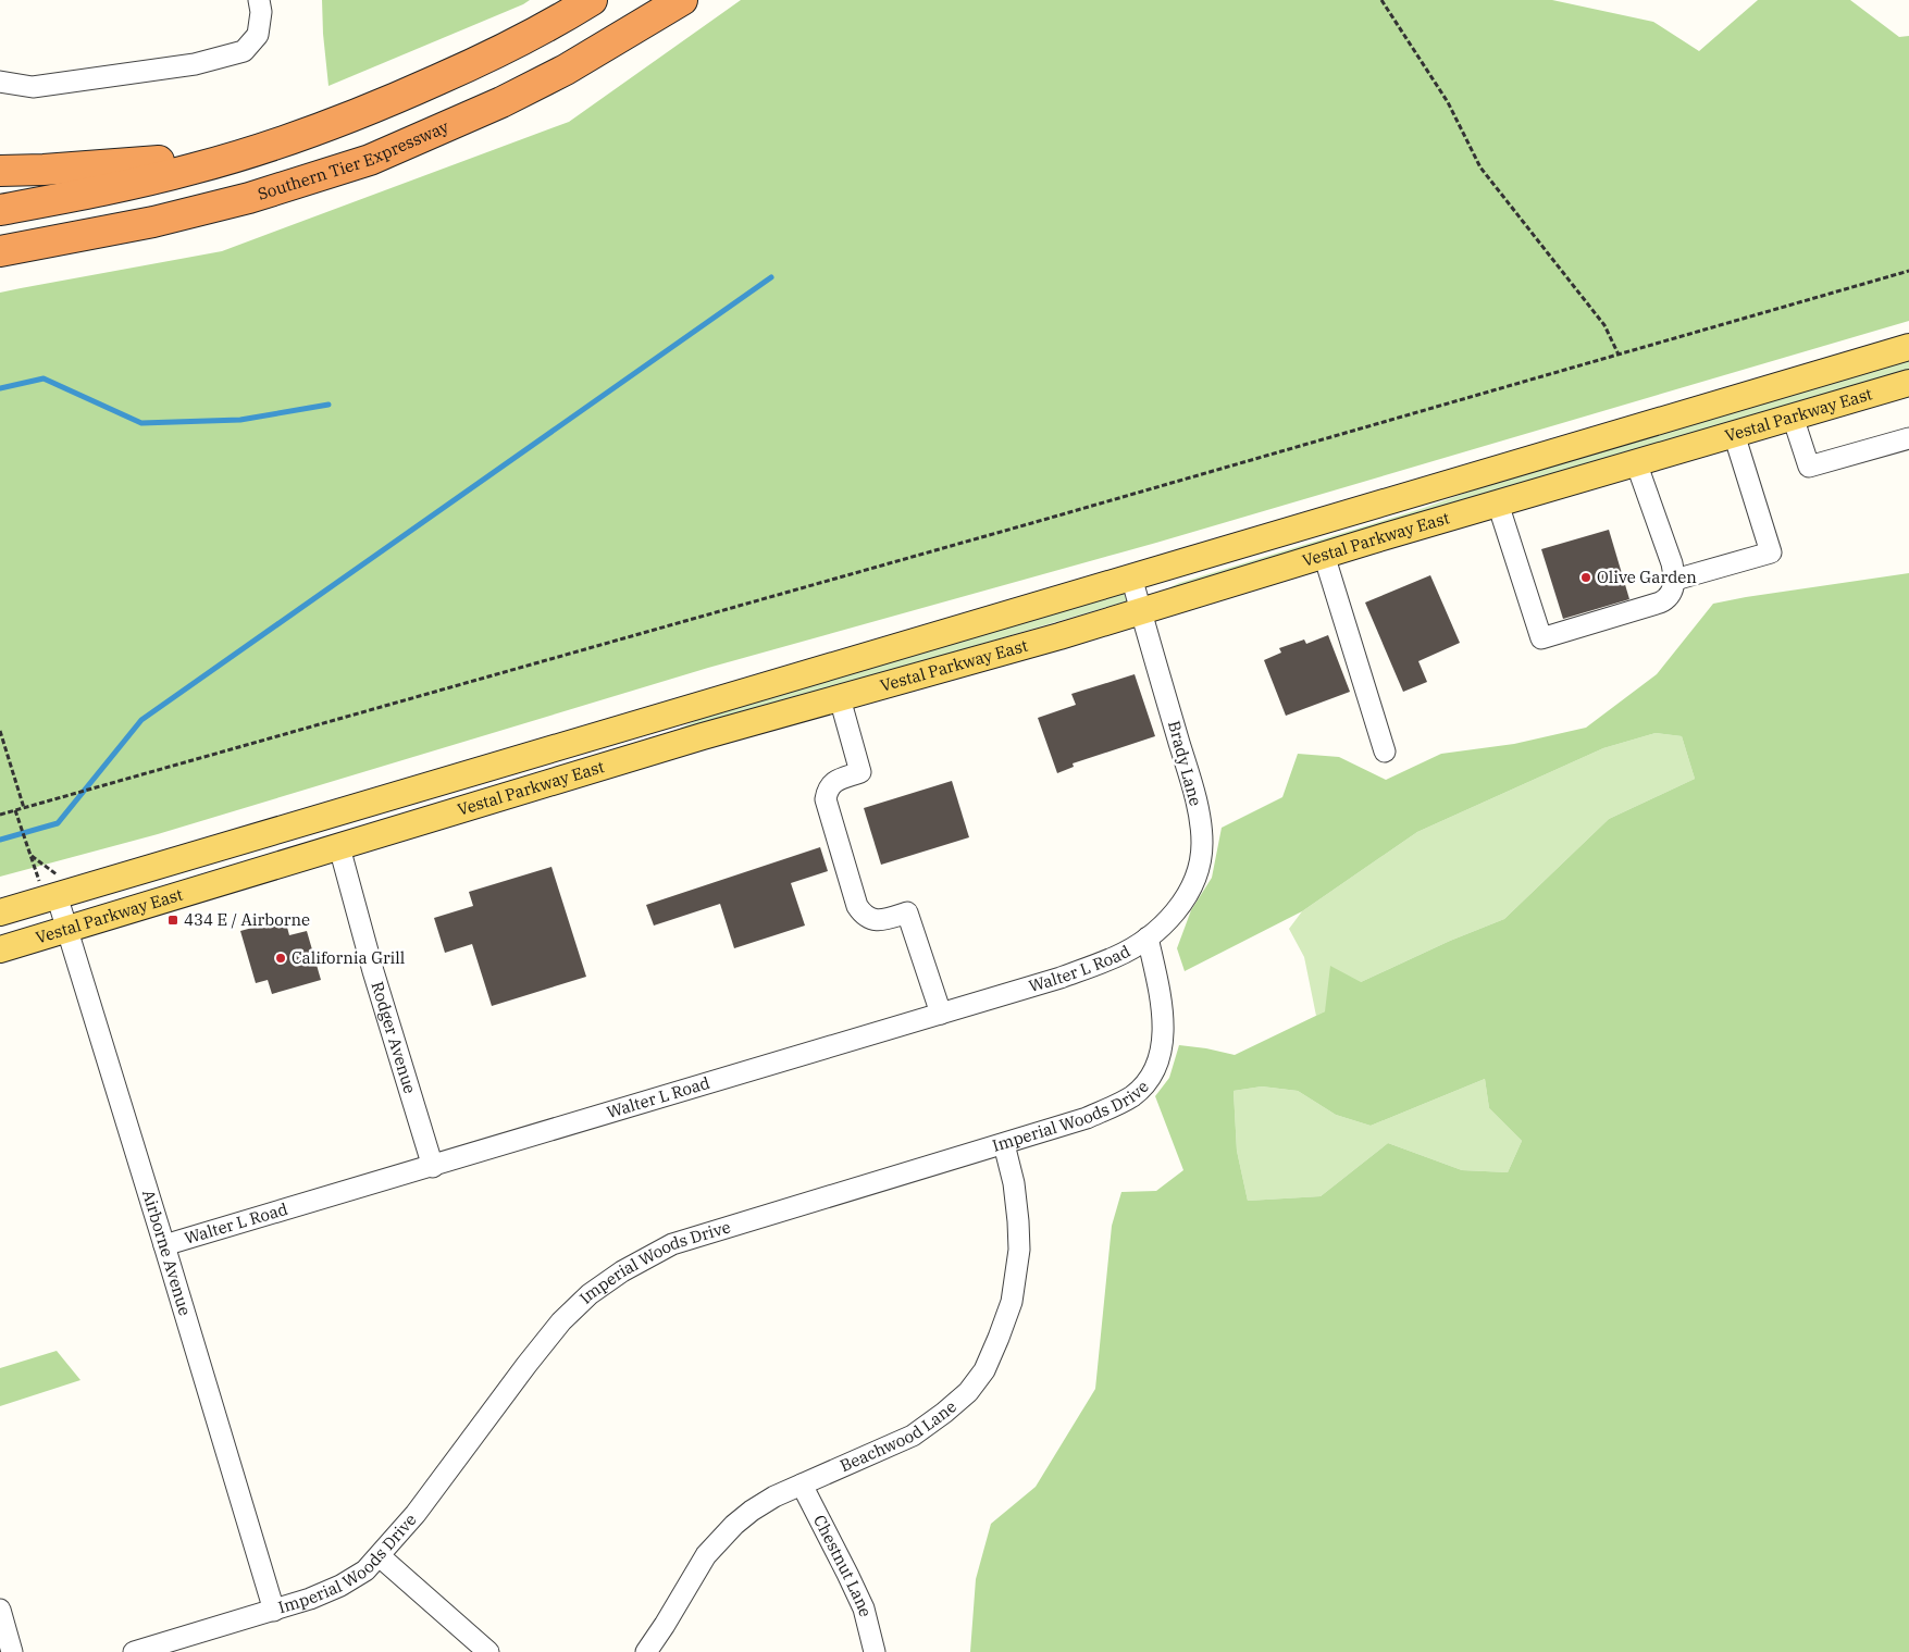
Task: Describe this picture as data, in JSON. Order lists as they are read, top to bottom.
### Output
{
  "streets": {
    "highway": ["Southern Tier Expressway"],
    "main road": ["Vestal Parkway East"],
    "street": [
      "Brady Lane",
      "Walter L Road",
      "Rodger Avenue",
      "Imperial Woods Drive",
      "Airborne Avenue",
      "Beachwood Lane",
      "Chestnut Lane"
    ]
  },
  "crossings": [
    ["Vestal Parkway East", "Brady Lane"],
    ["Vestal Parkway East", "Rodger Avenue"],
    ["Vestal Parkway East", "Airborne Avenue"],
    ["Brady Lane", "Walter L Road"],
    ["Brady Lane", "Imperial Woods Drive"],
    ["Walter L Road", "Rodger Avenue"],
    ["Walter L Road", "Imperial Woods Drive"],
    ["Walter L Road", "Airborne Avenue"],
    ["Imperial Woods Drive", "Airborne Avenue"],
    ["Imperial Woods Drive", "Beachwood Lane"],
    ["Beachwood Lane", "Chestnut Lane"]
  ],
  "places": {
    "other": ["Olive Garden", "California Grill"],
    "transit": ["434 E / Airborne"]
  }
}
